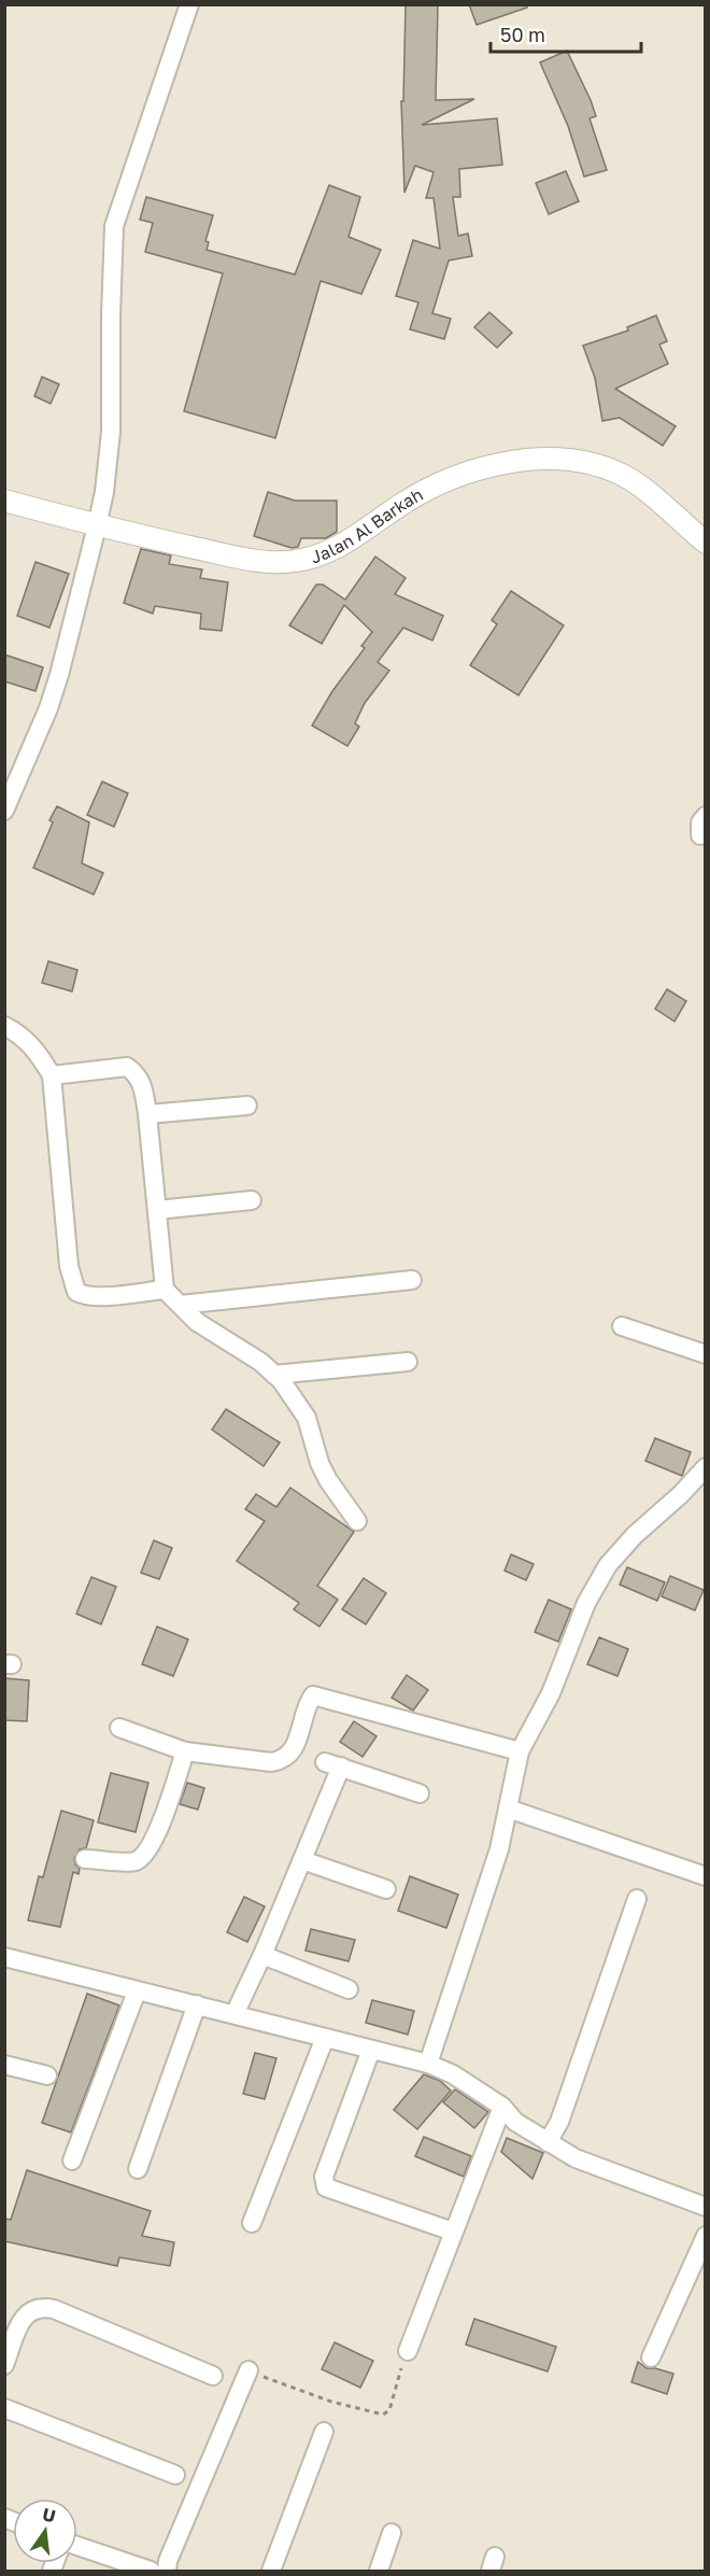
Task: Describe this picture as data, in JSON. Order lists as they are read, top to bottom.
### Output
{
  "streets": {
    "street": ["Jalan Al Barkah"]
  },
  "scale_bar": "50 m",
  "north": "top"
}
